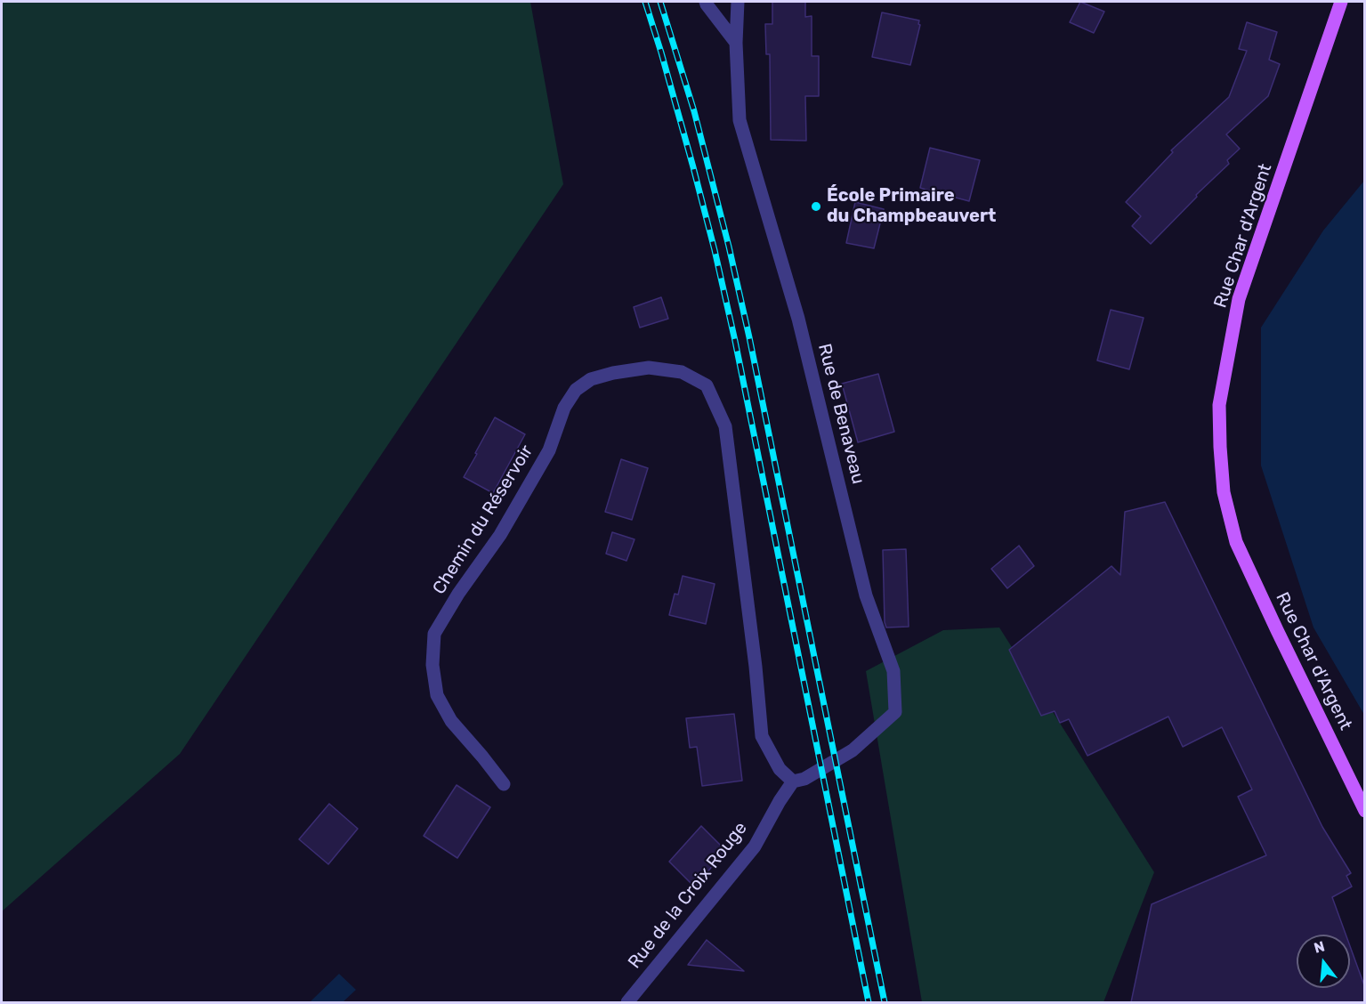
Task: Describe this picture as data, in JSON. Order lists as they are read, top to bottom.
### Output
{
  "streets": {
    "main road": ["Rue Char d'Argent"],
    "street": ["Rue de Benaveau", "Chemin du Réservoir", "Rue de la Croix Rouge"]
  },
  "crossings": [
    ["Rue de Benaveau", "Chemin du Réservoir"],
    ["Rue de Benaveau", "Rue de la Croix Rouge"],
    ["Chemin du Réservoir", "Rue de la Croix Rouge"]
  ],
  "places": ["École Primaire du Champbeauvert"],
  "north": "top"
}
